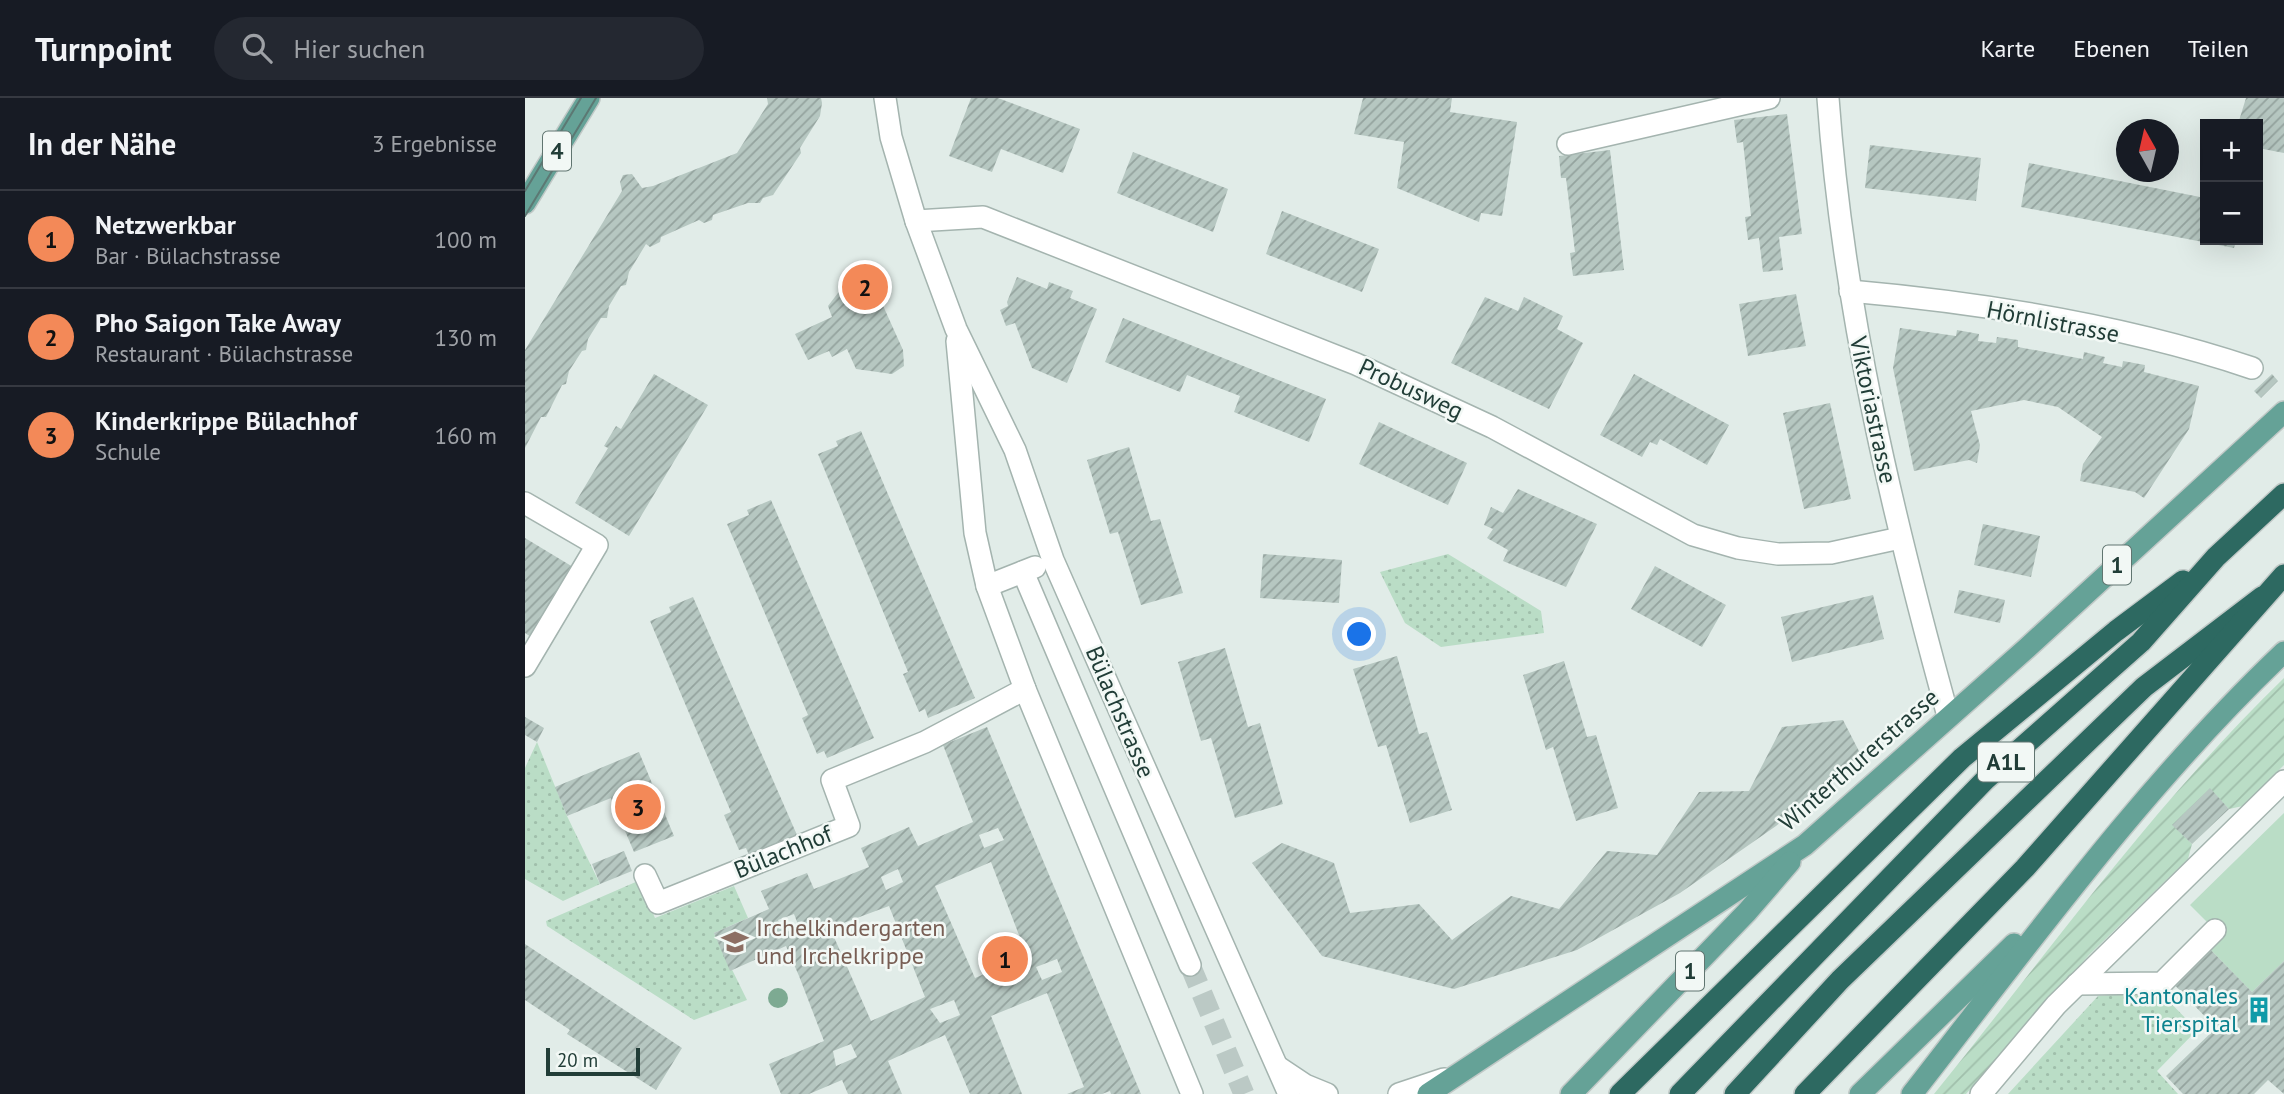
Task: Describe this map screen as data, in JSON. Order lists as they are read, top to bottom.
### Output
{
  "streets": {
    "highway": ["A1L"],
    "main road": ["4", "1", "Winterthurerstrasse"],
    "street": [
      "Hörnlistrasse",
      "Probusweg",
      "Viktoriastrasse",
      "Bülachstrasse",
      "Bülachhof"
    ]
  },
  "crossings": [
    ["Hörnlistrasse", "Viktoriastrasse"],
    ["Probusweg", "Viktoriastrasse"],
    ["Probusweg", "Bülachstrasse"],
    ["Viktoriastrasse", "Winterthurerstrasse"],
    ["1", "Winterthurerstrasse"],
    ["Bülachstrasse", "Bülachhof"]
  ],
  "places": {
    "school or university": ["Irchelkindergarten und Irchelkrippe"],
    "building": ["Kantonales Tierspital"]
  },
  "scale_bar": "20 m",
  "north": "top",
  "page": {
    "header": "Turnpoint",
    "search": "Hier suchen",
    "nav": ["Karte", "Ebenen", "Teilen"],
    "heading": ["In der Nähe", "3 Ergebnisse"],
    "map_buttons": ["+", "−"],
    "list": [
      {
        "mark": "1",
        "name": "Netzwerkbar",
        "note": "Bar · Bülachstrasse",
        "value": "100 m"
      },
      {
        "mark": "2",
        "name": "Pho Saigon Take Away",
        "note": "Restaurant · Bülachstrasse",
        "value": "130 m"
      },
      {
        "mark": "3",
        "name": "Kinderkrippe Bülachhof",
        "note": "Schule",
        "value": "160 m"
      }
    ],
    "pins": ["2", "3", "1"],
    "scale": "20 m"
  }
}
